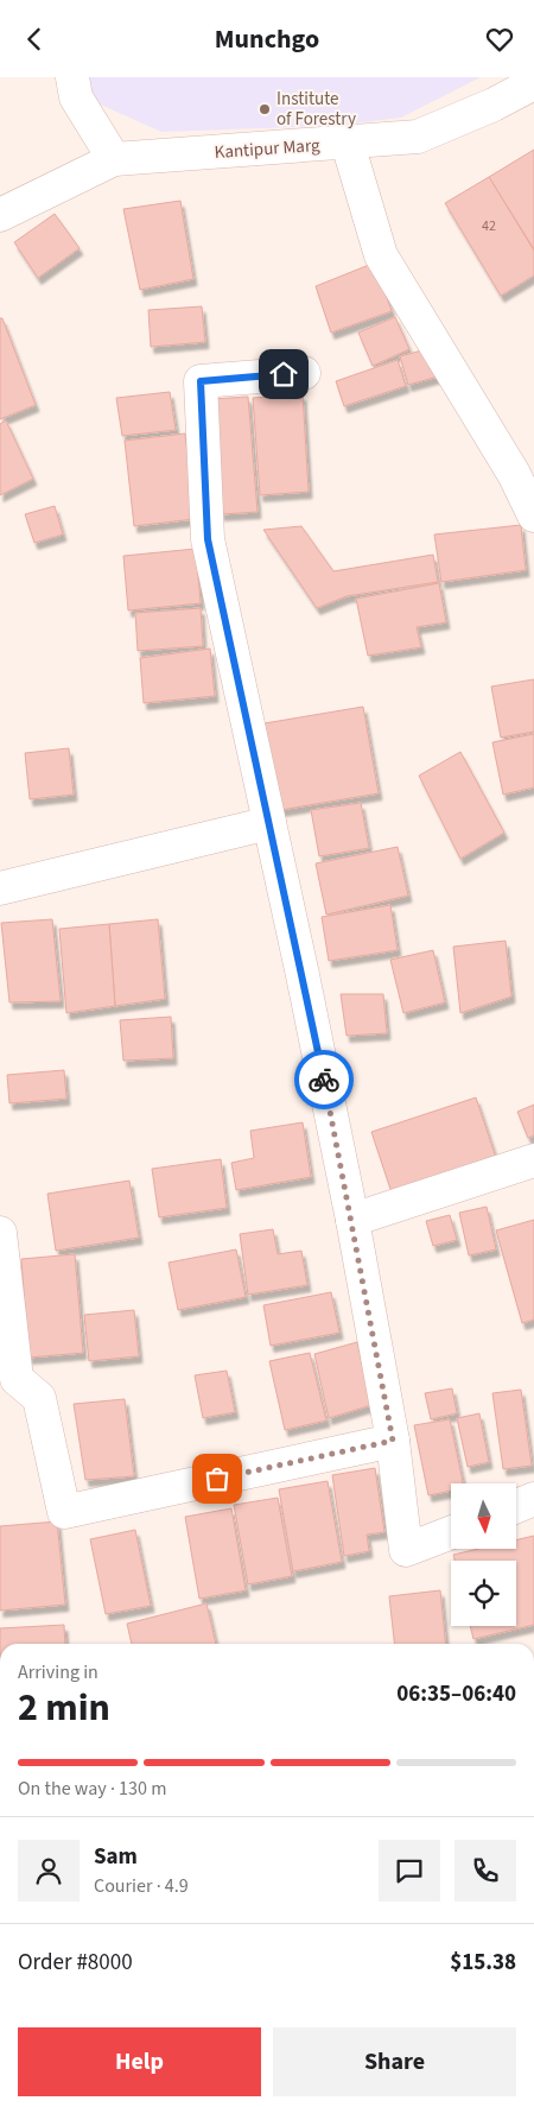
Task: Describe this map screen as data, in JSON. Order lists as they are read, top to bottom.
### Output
{
  "streets": {
    "street": ["Kantipur Marg"]
  },
  "places": ["Institute of Forestry"],
  "house_numbers": ["42"],
  "north": "bottom",
  "page": {
    "header": "Munchgo",
    "heading": ["2 min", "Arriving in", "06:35–06:40"],
    "panel": [
      "Sam",
      "Courier · 4.9",
      "Order #8000",
      "$15.38"
    ],
    "bar": "On the way · 130 m",
    "buttons": ["Help", "Share"]
  }
}
